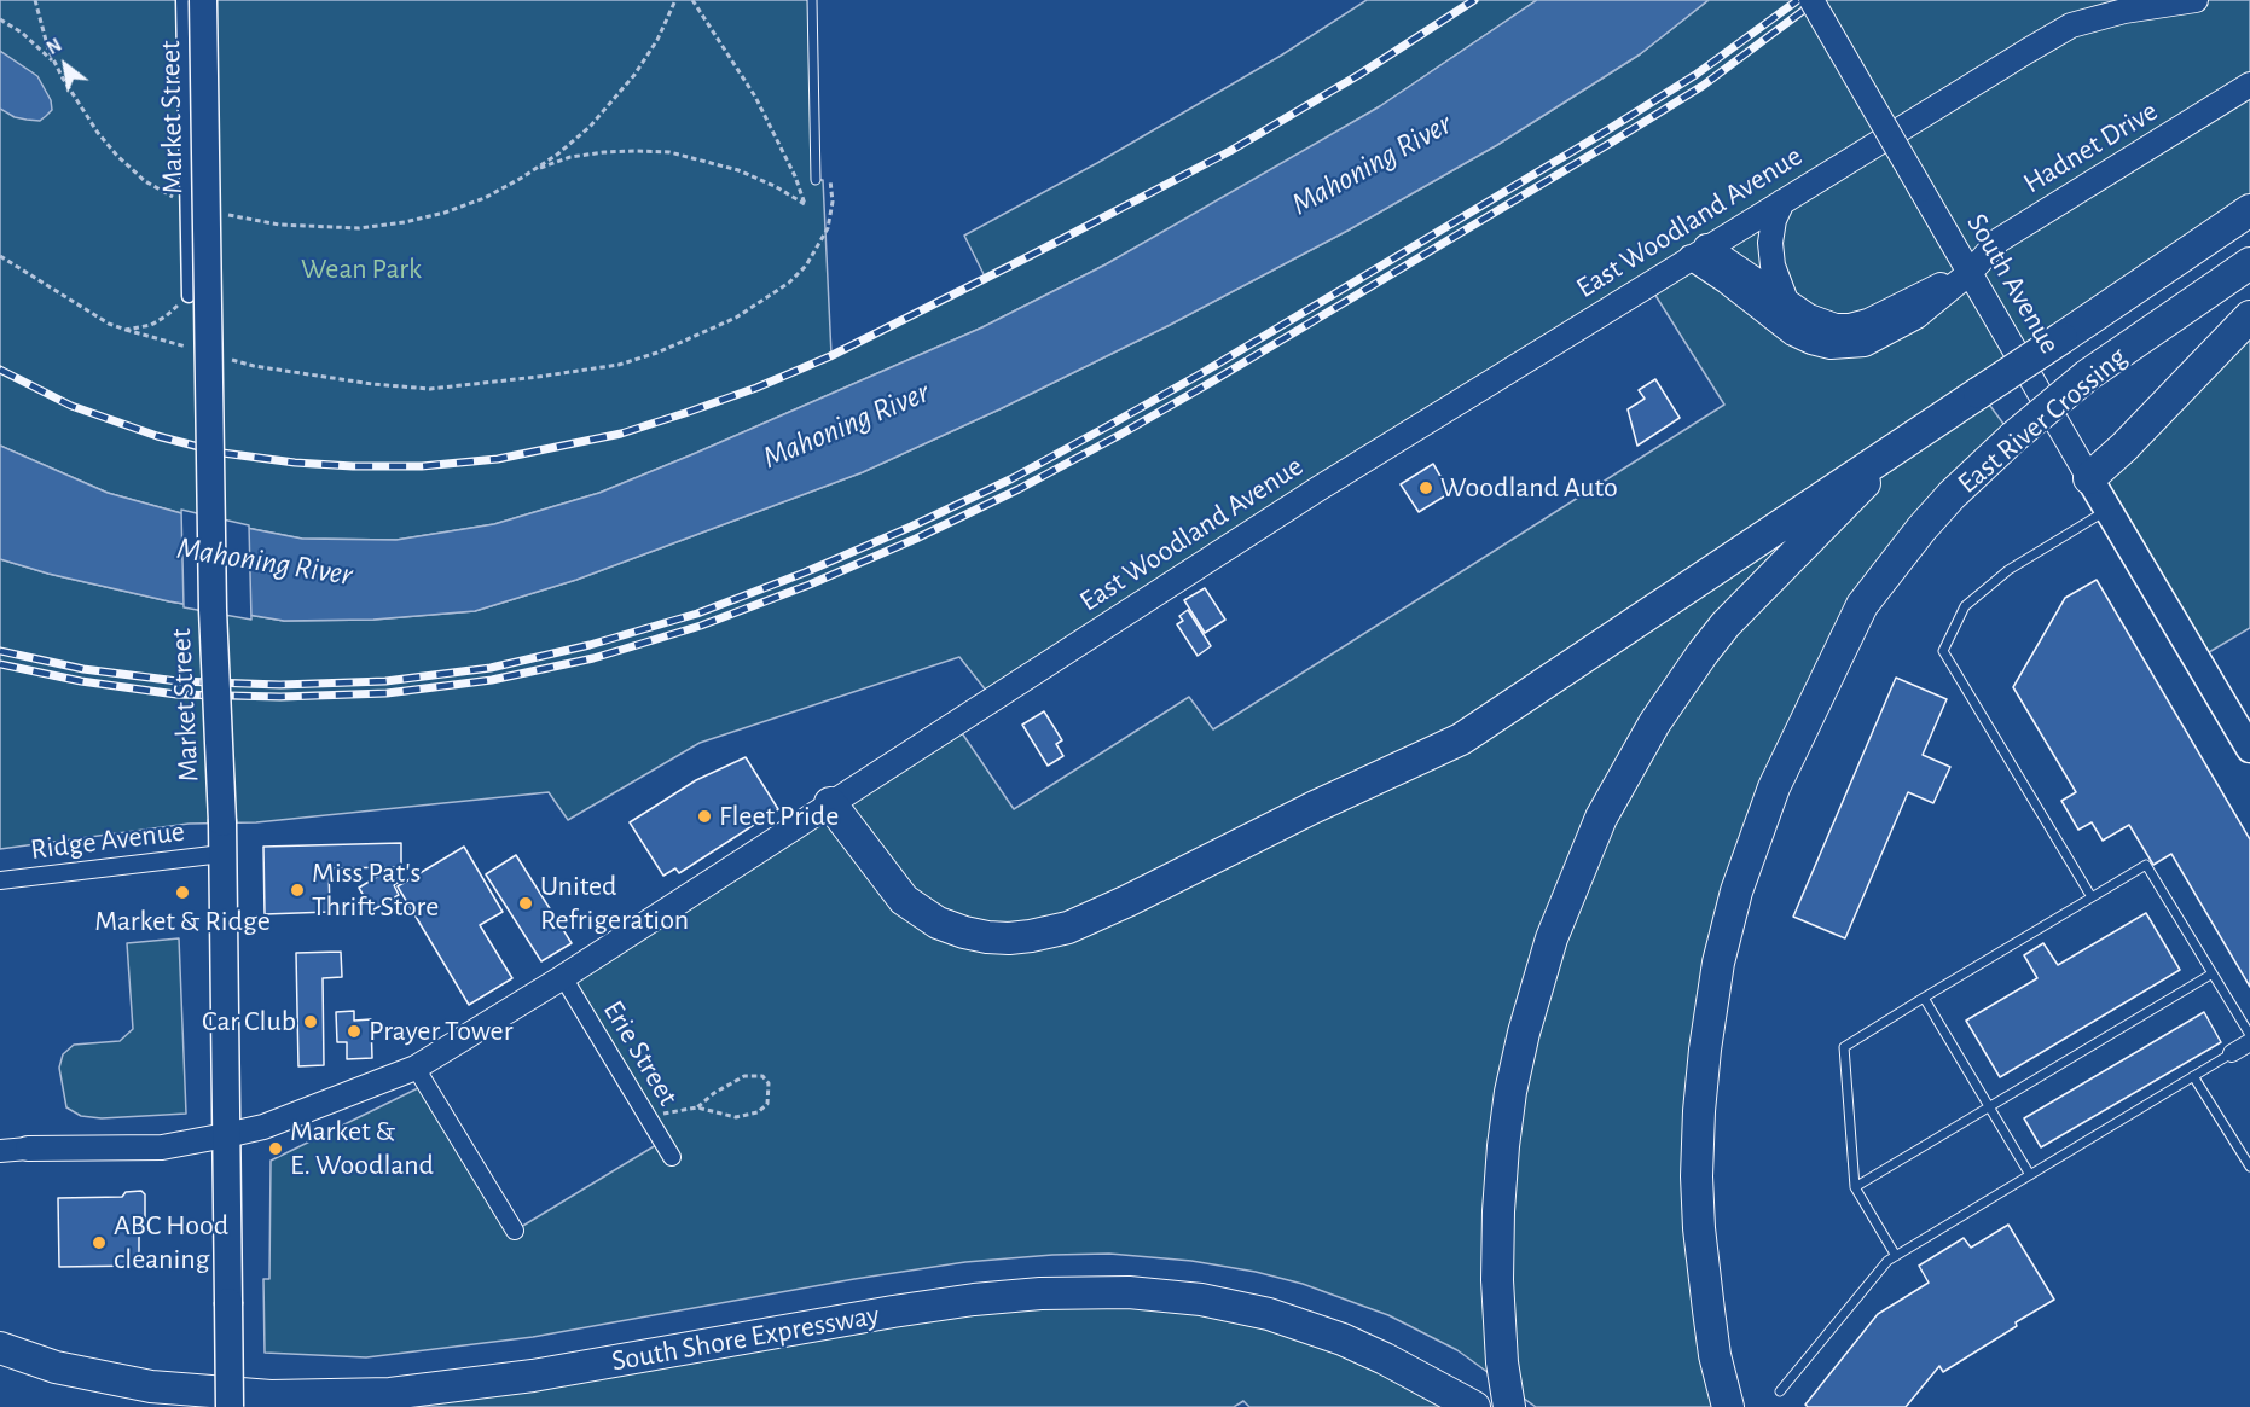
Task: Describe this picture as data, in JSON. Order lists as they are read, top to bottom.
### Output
{
  "streets": {
    "highway": ["East River Crossing", "South Shore Expressway"],
    "main road": [
      "Market Street",
      "Hadnet Drive",
      "East Woodland Avenue",
      "South Avenue"
    ],
    "street": ["Ridge Avenue", "Erie Street"]
  },
  "crossings": [
    ["Market Street", "East Woodland Avenue"],
    ["Market Street", "Ridge Avenue"],
    ["Hadnet Drive", "East Woodland Avenue"],
    ["Hadnet Drive", "South Avenue"],
    ["East Woodland Avenue", "Erie Street"]
  ],
  "water": ["Mahoning River"],
  "parks": ["Wean Park"],
  "places": [
    "Woodland Auto",
    "Fleet Pride",
    "Miss Pat's Thrift Store",
    "Market & Ridge",
    "United Refrigeration",
    "Car Club",
    "Prayer Tower",
    "Market & E. Woodland",
    "ABC Hood cleaning"
  ],
  "north": "top left"
}
